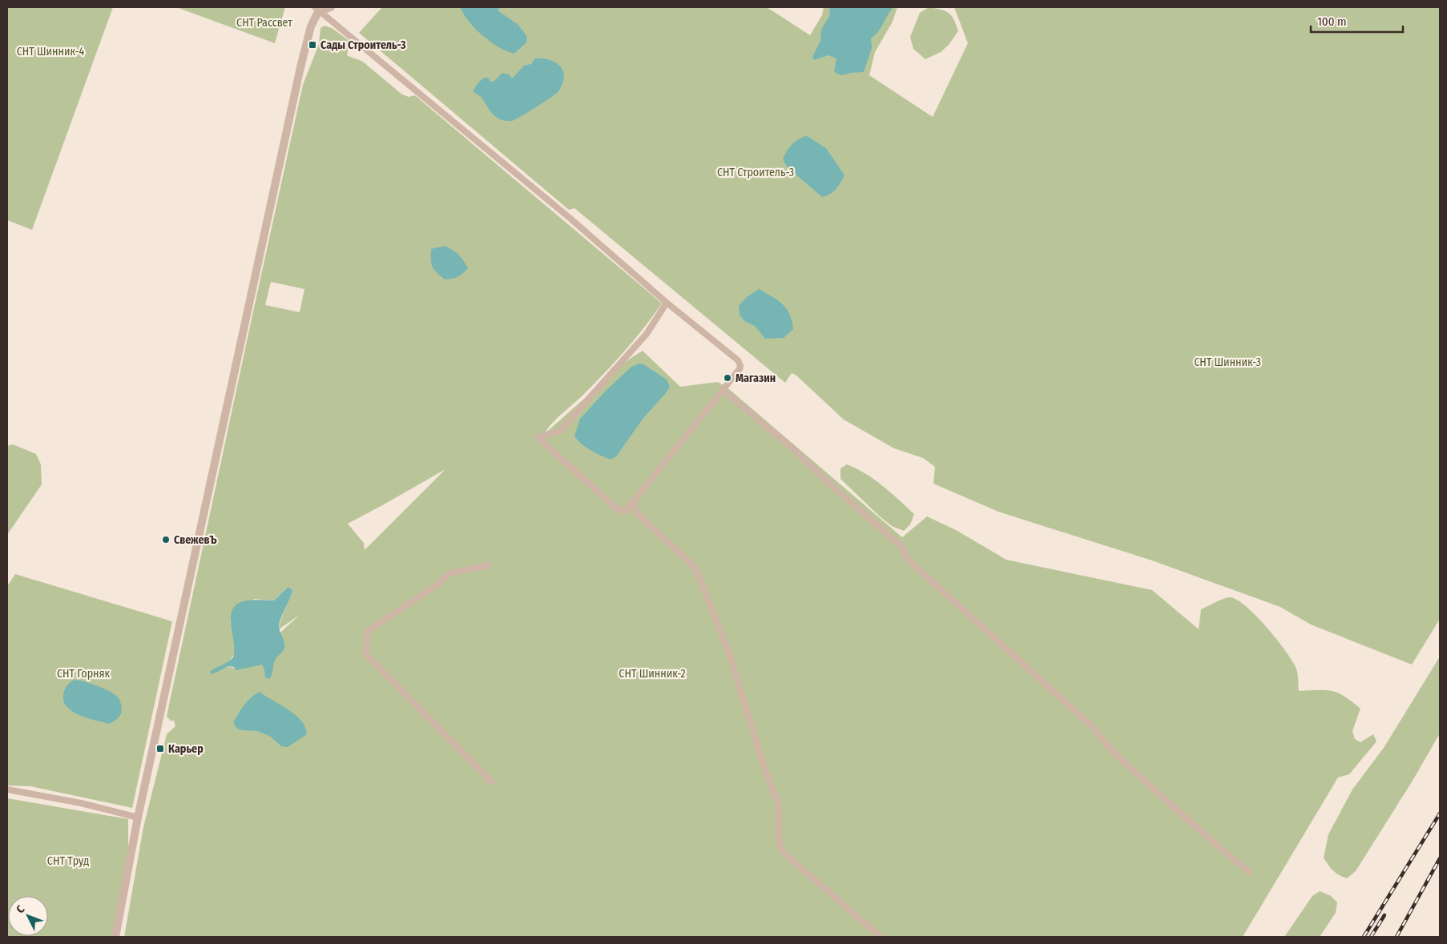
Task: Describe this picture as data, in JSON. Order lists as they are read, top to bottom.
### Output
{
  "parks": [
    "СНТ Рассвет",
    "СНТ Шинник-4",
    "СНТ Строитель-3",
    "СНТ Шинник-3",
    "СНТ Горняк",
    "СНТ Шинник-2",
    "СНТ Труд"
  ],
  "places": {
    "transit": ["Сады Строитель-3", "Карьер"],
    "other": ["Магазин", "СвежевЪ"]
  },
  "scale_bar": "100 m",
  "north": "top left"
}
